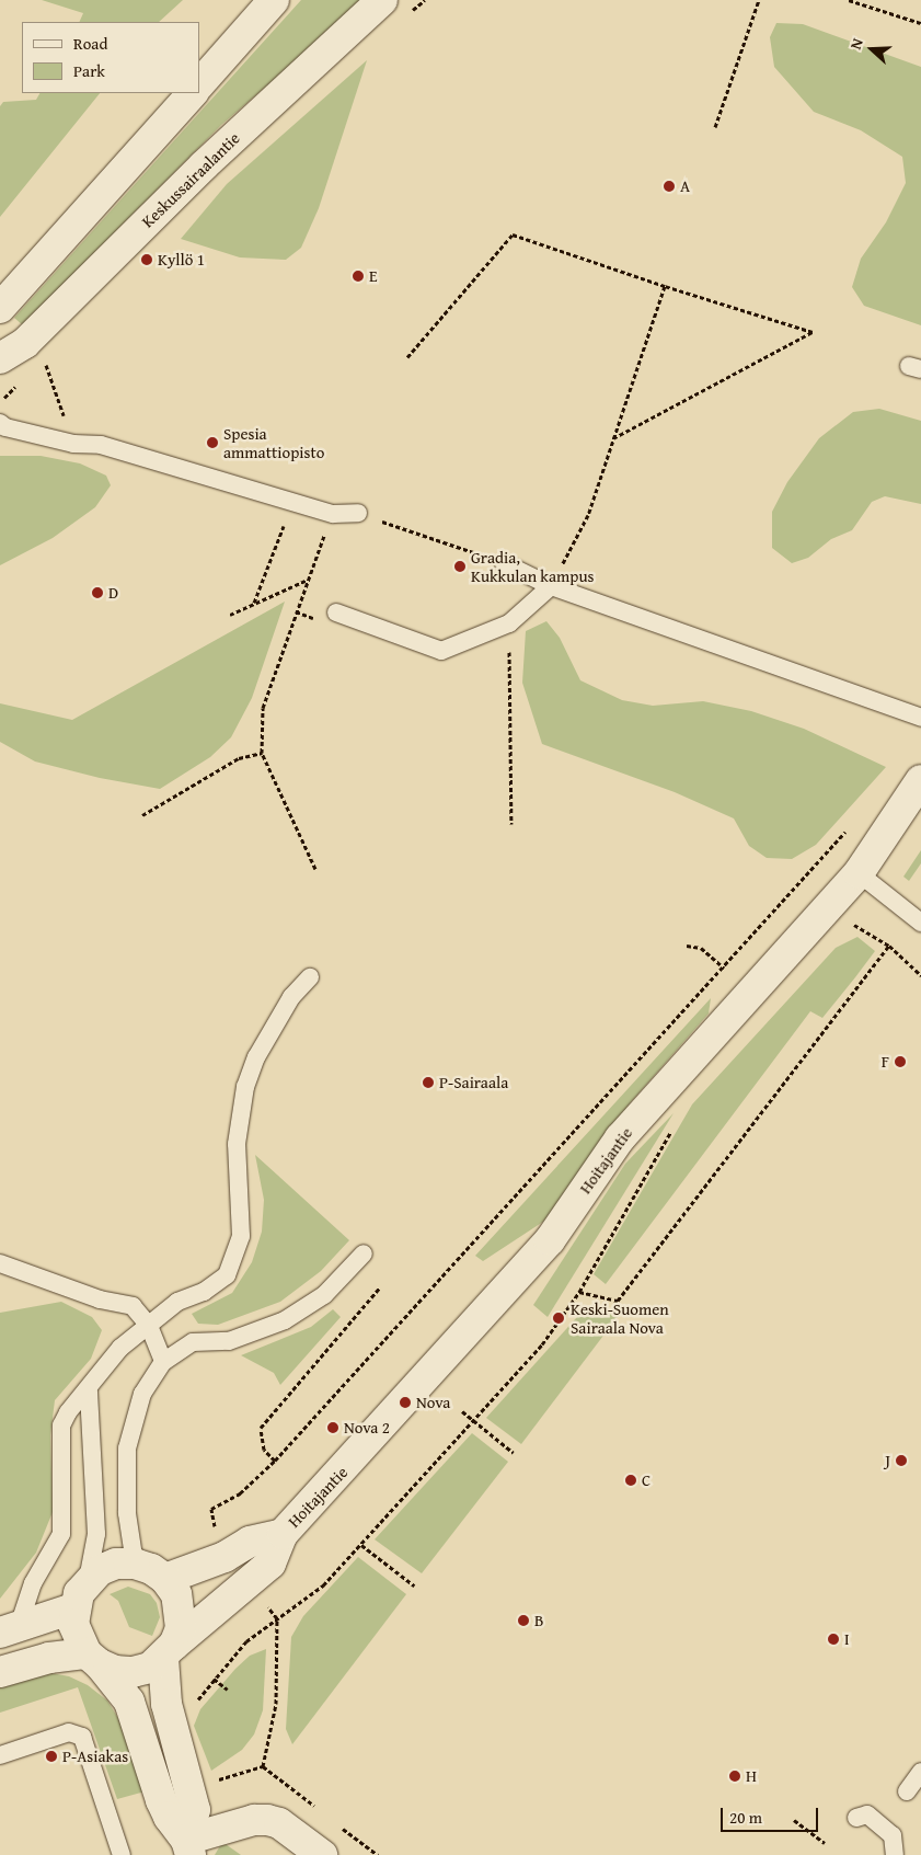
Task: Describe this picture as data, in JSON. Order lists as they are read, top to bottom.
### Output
{
  "streets": {
    "street": ["Keskussairaalantie", "Hoitajantie"]
  },
  "places": [
    "A",
    "Kyllö 1",
    "E",
    "Spesia ammattiopisto",
    "Gradia, Kukkulan kampus",
    "D",
    "F",
    "P-Sairaala",
    "Keski-Suomen Sairaala Nova",
    "Nova",
    "Nova 2",
    "J",
    "C",
    "B",
    "I",
    "P-Asiakas",
    "H"
  ],
  "legend": ["Road", "Park"],
  "scale_bar": "20 m",
  "north": "left"
}
